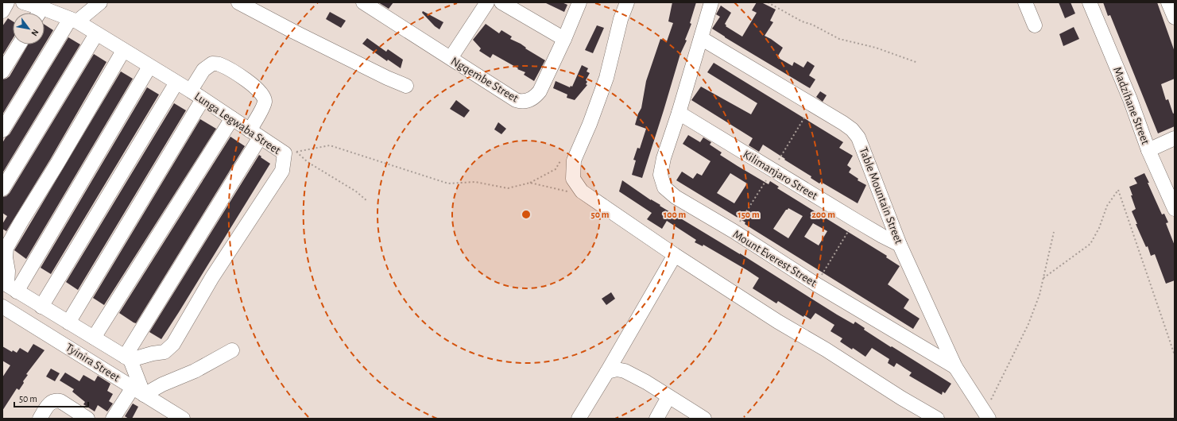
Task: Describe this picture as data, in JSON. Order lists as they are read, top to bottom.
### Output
{
  "streets": {
    "street": [
      "Ngqembe Street",
      "Madzihane Street",
      "Lunga Legwaba Street",
      "Kilimanjaro Street",
      "Table Mountain Street",
      "Mount Everest Street",
      "Tyinira Street"
    ]
  },
  "crossings": [
    ["Kilimanjaro Street", "Table Mountain Street"],
    ["Kilimanjaro Street", "Mount Everest Street"],
    ["Table Mountain Street", "Mount Everest Street"]
  ],
  "scale_bar": "50 m",
  "north": "bottom right",
  "rings": [
    "50 m",
    "100 m",
    "150 m",
    "200 m"
  ]
}
